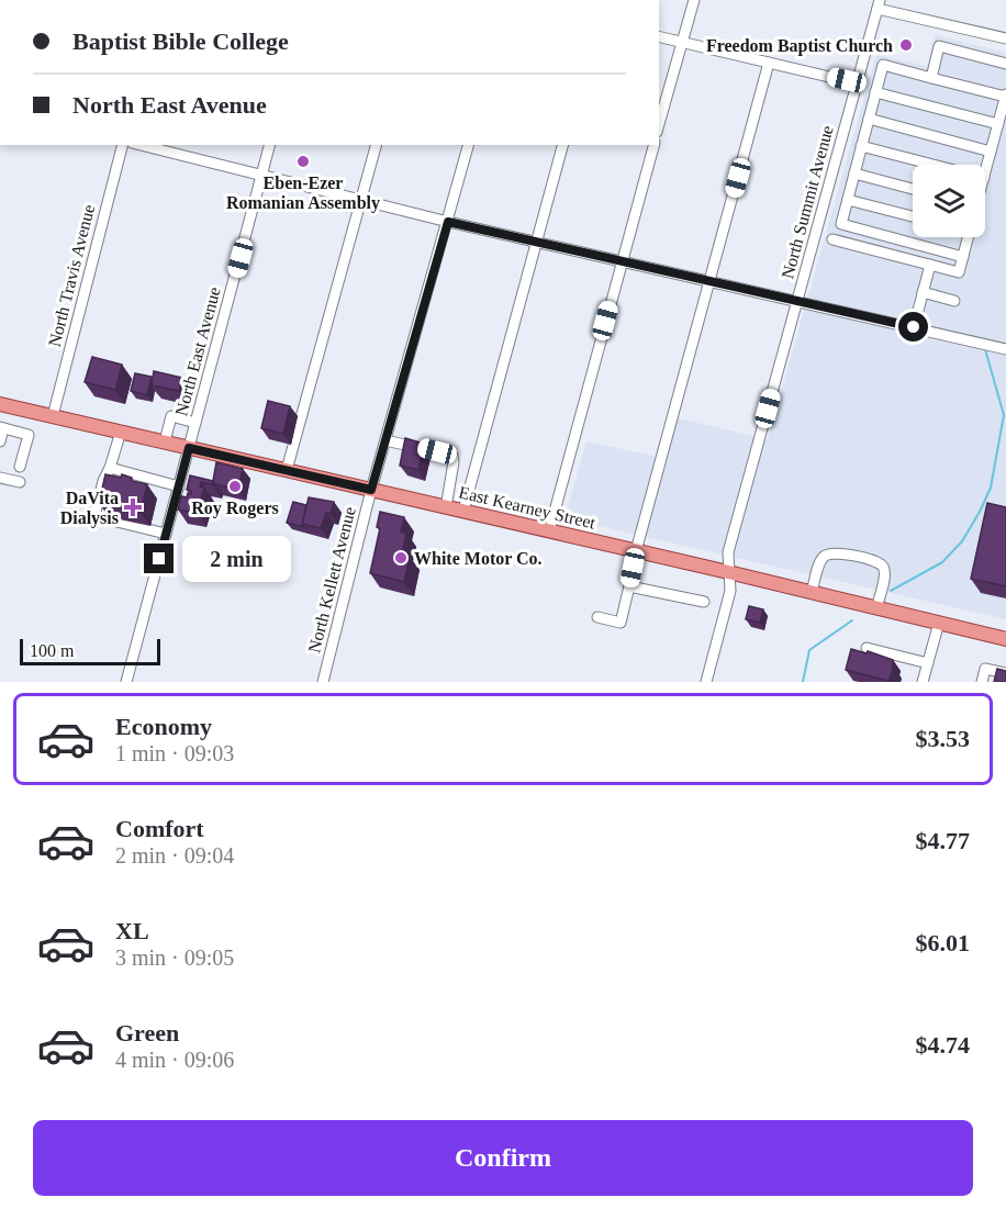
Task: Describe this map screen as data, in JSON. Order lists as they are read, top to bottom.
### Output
{
  "streets": {
    "main road": ["East Kearney Street"],
    "street": [
      "North Summit Avenue",
      "North Travis Avenue",
      "North East Avenue",
      "North Kellett Avenue"
    ]
  },
  "crossings": [
    ["North Summit Avenue", "East Kearney Street"],
    ["North Travis Avenue", "East Kearney Street"],
    ["North East Avenue", "East Kearney Street"],
    ["East Kearney Street", "North Kellett Avenue"]
  ],
  "places": {
    "other": [
      "Freedom Baptist Church",
      "Eben-Ezer Romanian Assembly",
      "Roy Rogers",
      "White Motor Co."
    ],
    "health": ["DaVita Dialysis"]
  },
  "scale_bar": "100 m",
  "page": {
    "banner": ["Baptist Bible College", "North East Avenue"],
    "bubble": "2 min",
    "scale": "100 m",
    "list": [
      {
        "name": "Economy",
        "note": "1 min · 09:03",
        "value": "$3.53"
      },
      {
        "name": "Comfort",
        "note": "2 min · 09:04",
        "value": "$4.77"
      },
      {
        "name": "XL",
        "note": "3 min · 09:05",
        "value": "$6.01"
      },
      {
        "name": "Green",
        "note": "4 min · 09:06",
        "value": "$4.74"
      }
    ],
    "buttons": "Confirm"
  }
}
